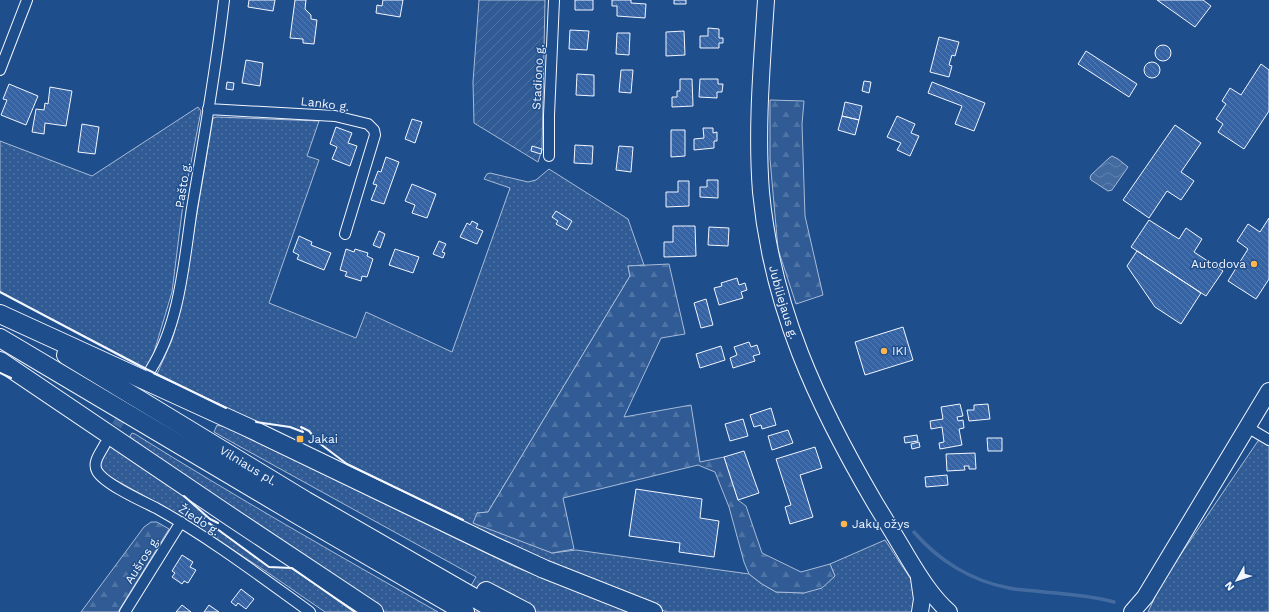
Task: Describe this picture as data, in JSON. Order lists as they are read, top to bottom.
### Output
{
  "streets": {
    "highway": ["Vilniaus pl."],
    "main road": ["Jubiliejaus g."],
    "street": [
      "Stadiono g.",
      "Lanko g.",
      "Pašto g.",
      "Žiedo g.",
      "Aušros g."
    ]
  },
  "crossings": [
    ["Lanko g.", "Pašto g."],
    ["Žiedo g.", "Aušros g."]
  ],
  "places": {
    "other": ["Autodova", "IKI", "Jakų ožys"],
    "transit": ["Jakai"]
  },
  "north": "bottom left"
}
